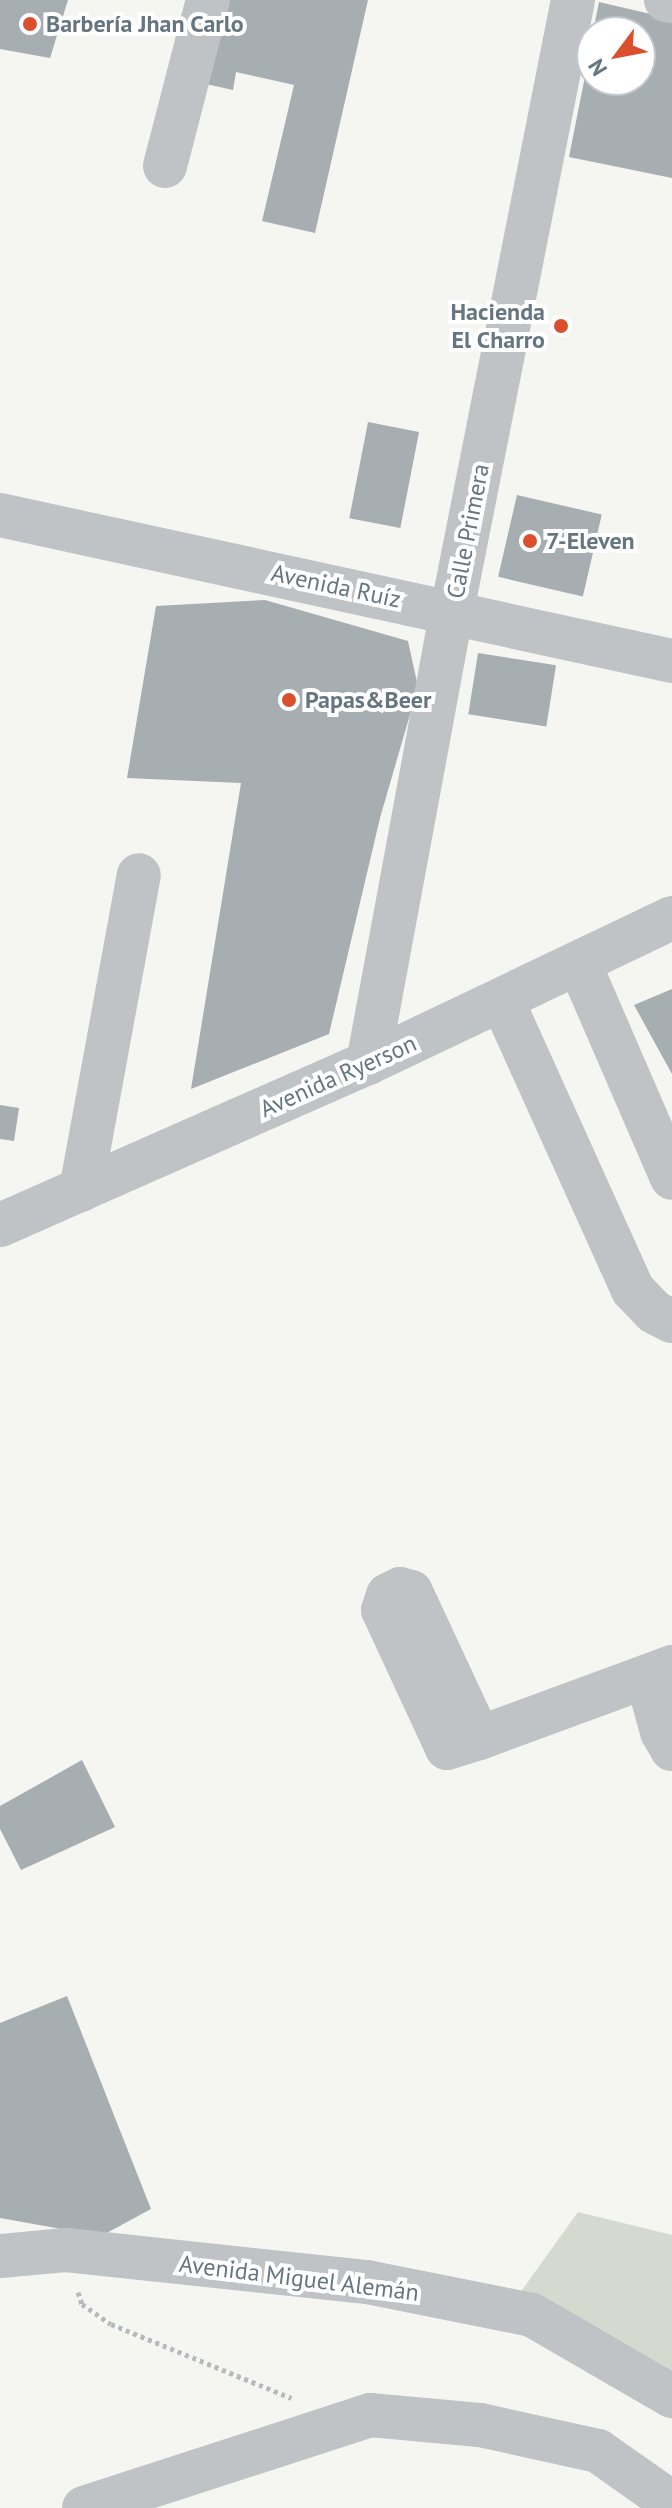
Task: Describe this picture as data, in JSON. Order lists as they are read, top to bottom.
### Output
{
  "streets": {
    "street": [
      "Calle Primera",
      "Avenida Ruíz",
      "Avenida Ryerson",
      "Avenida Miguel Alemán"
    ]
  },
  "crossings": [
    ["Calle Primera", "Avenida Ruíz"],
    ["Calle Primera", "Avenida Ryerson"]
  ],
  "places": [
    "Barbería Jhan Carlo",
    "Hacienda El Charro",
    "7-Eleven",
    "Papas&Beer"
  ],
  "north": "bottom left"
}
